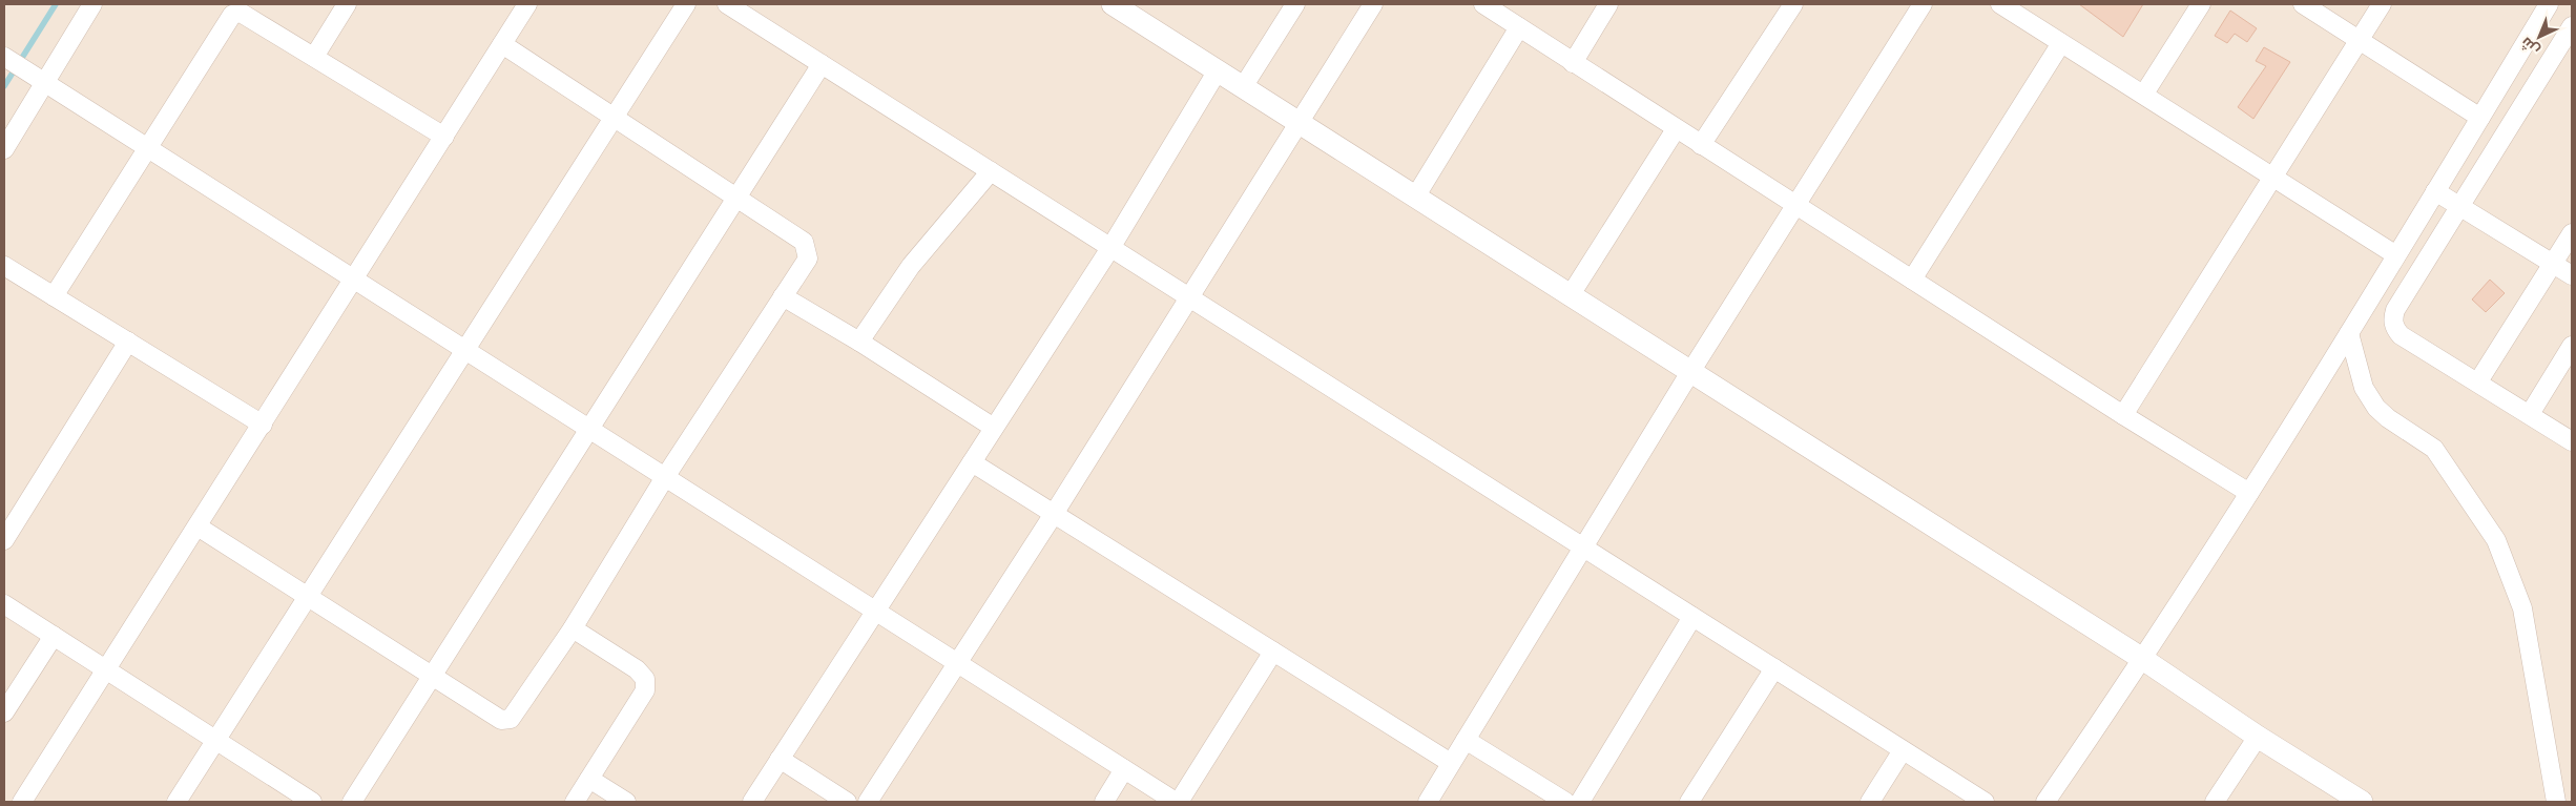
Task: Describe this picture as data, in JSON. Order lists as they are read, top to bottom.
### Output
{
  "north": "bottom left"
}
